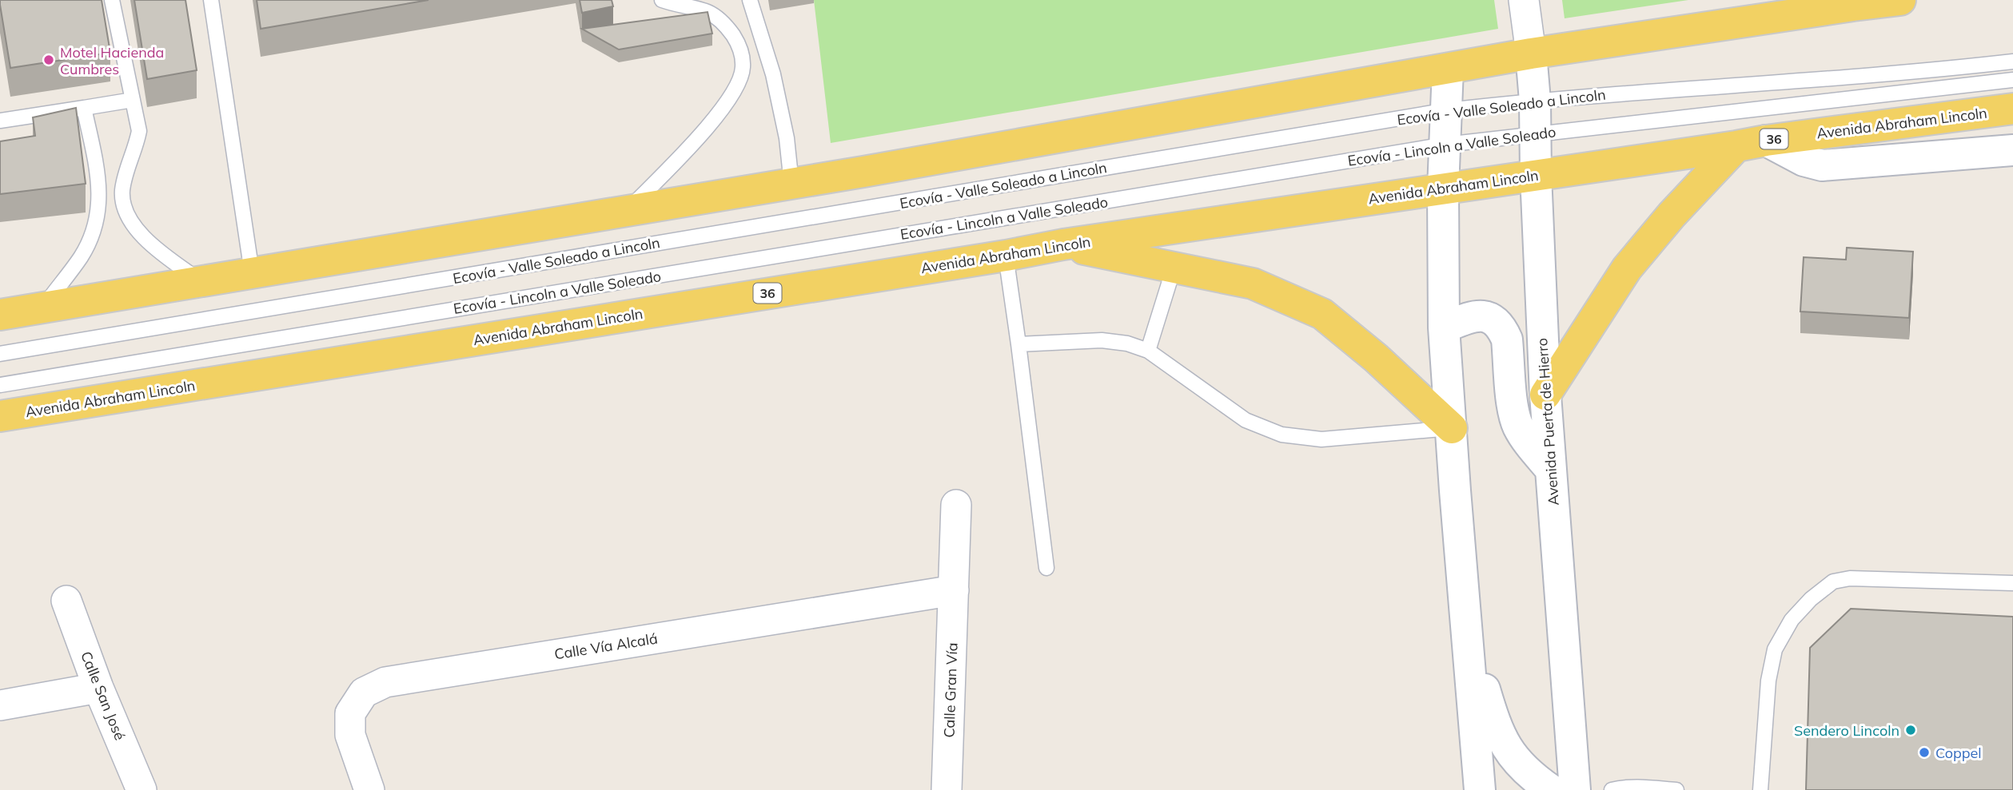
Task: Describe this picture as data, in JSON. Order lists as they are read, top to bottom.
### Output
{
  "streets": {
    "main road": ["Avenida Abraham Lincoln", "36"],
    "street": [
      "Avenida Puerta de Hierro",
      "Calle Vía Alcalá",
      "Calle Gran Vía",
      "Calle San José"
    ],
    "lane": ["Ecovía - Valle Soleado a Lincoln", "Ecovía - Lincoln a Valle Soleado"]
  },
  "crossings": [
    ["Ecovía - Valle Soleado a Lincoln", "Avenida Puerta de Hierro"],
    ["Avenida Abraham Lincoln", "Avenida Puerta de Hierro"],
    ["Ecovía - Lincoln a Valle Soleado", "Avenida Puerta de Hierro"],
    ["Calle Vía Alcalá", "Calle Gran Vía"]
  ],
  "places": ["Motel Hacienda Cumbres", "Sendero Lincoln", "Coppel"]
}
